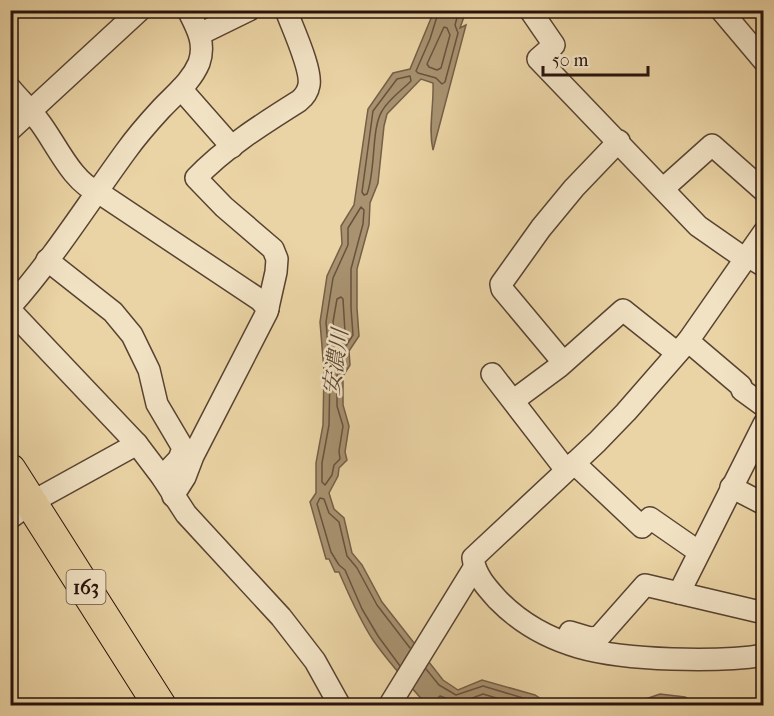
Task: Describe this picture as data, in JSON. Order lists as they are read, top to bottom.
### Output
{
  "streets": {
    "highway": ["163"]
  },
  "water": ["安濃川"],
  "scale_bar": "50 m"
}
